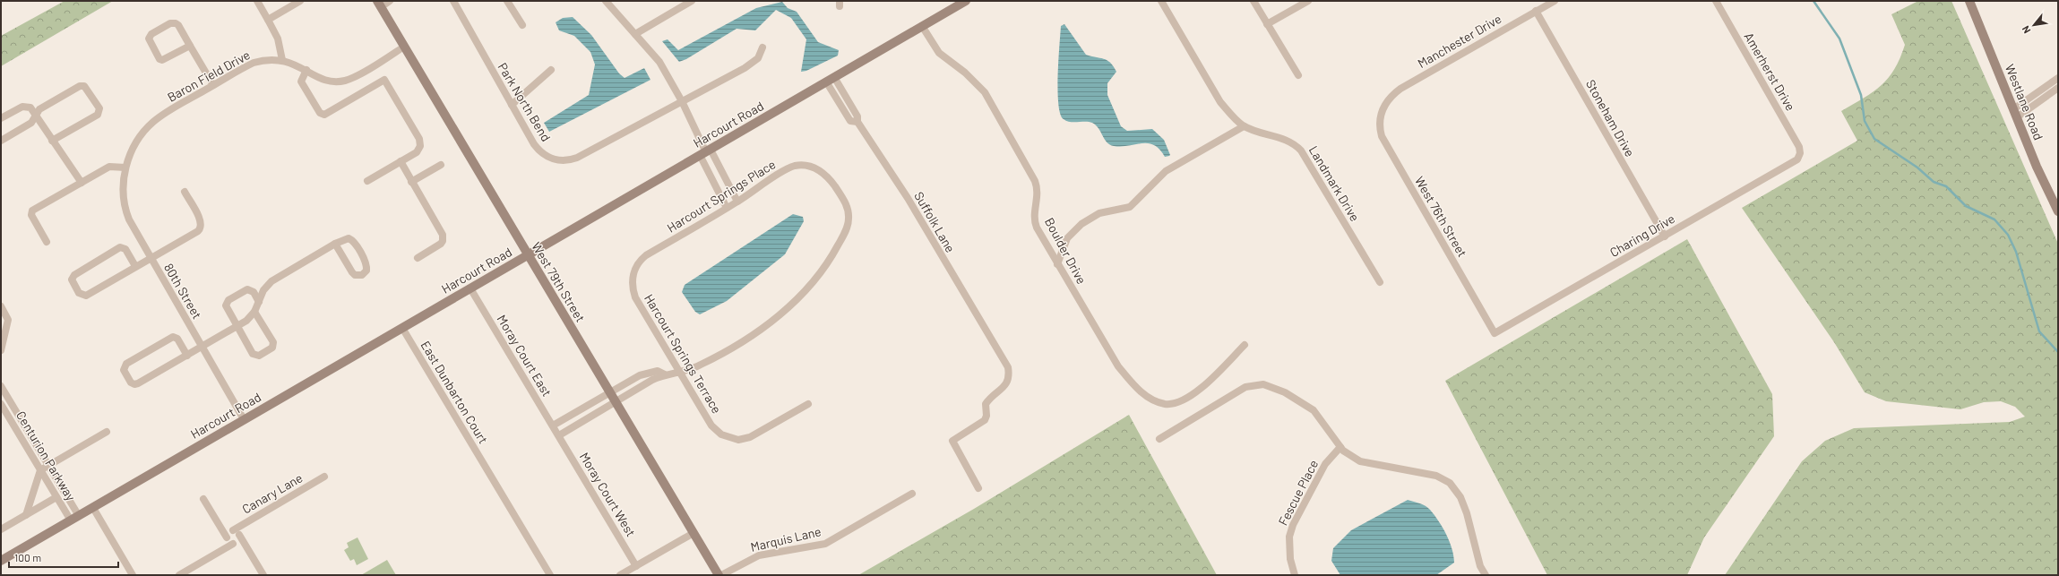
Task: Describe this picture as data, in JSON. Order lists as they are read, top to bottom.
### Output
{
  "streets": {
    "street": [
      "Manchester Drive",
      "Amerherst Drive",
      "Baron Field Drive",
      "Park North Bend",
      "Westlane Road",
      "Stoneham Drive",
      "Harcourt Road",
      "Landmark Drive",
      "Harcourt Springs Place",
      "West 76th Street",
      "Suffolk Lane",
      "Charing Drive",
      "Boulder Drive",
      "West 79th Street",
      "80th Street",
      "Harcourt Springs Terrace",
      "Moray Court East",
      "East Dunbarton Court",
      "Centurion Parkway",
      "Fescue Place",
      "Canary Lane",
      "Moray Court West",
      "Marquis Lane"
    ]
  },
  "crossings": [
    ["Manchester Drive", "Stoneham Drive"],
    ["Manchester Drive", "West 76th Street"],
    ["Amerherst Drive", "Charing Drive"],
    ["Baron Field Drive", "West 79th Street"],
    ["Baron Field Drive", "80th Street"],
    ["Stoneham Drive", "Charing Drive"],
    ["Harcourt Road", "Suffolk Lane"],
    ["Harcourt Road", "Boulder Drive"],
    ["Harcourt Road", "West 79th Street"],
    ["Harcourt Road", "80th Street"],
    ["Harcourt Road", "Moray Court East"],
    ["Harcourt Road", "East Dunbarton Court"],
    ["Harcourt Road", "Centurion Parkway"],
    ["Harcourt Springs Place", "Harcourt Springs Terrace"],
    ["West 76th Street", "Charing Drive"],
    ["West 79th Street", "Marquis Lane"],
    ["Moray Court East", "Moray Court West"]
  ],
  "scale_bar": "100 m",
  "north": "bottom left"
}
